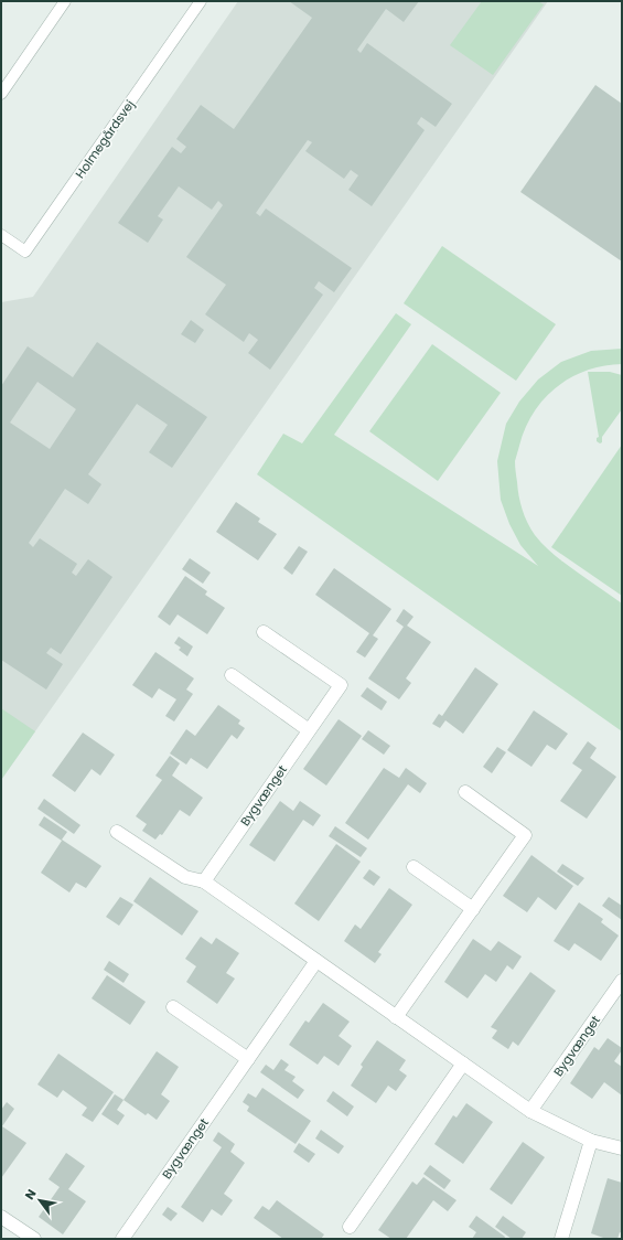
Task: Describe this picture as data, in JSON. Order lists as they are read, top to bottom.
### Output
{
  "streets": {
    "street": ["Bygvænget"],
    "lane": ["Holmegårdsvej"]
  },
  "north": "top left"
}
